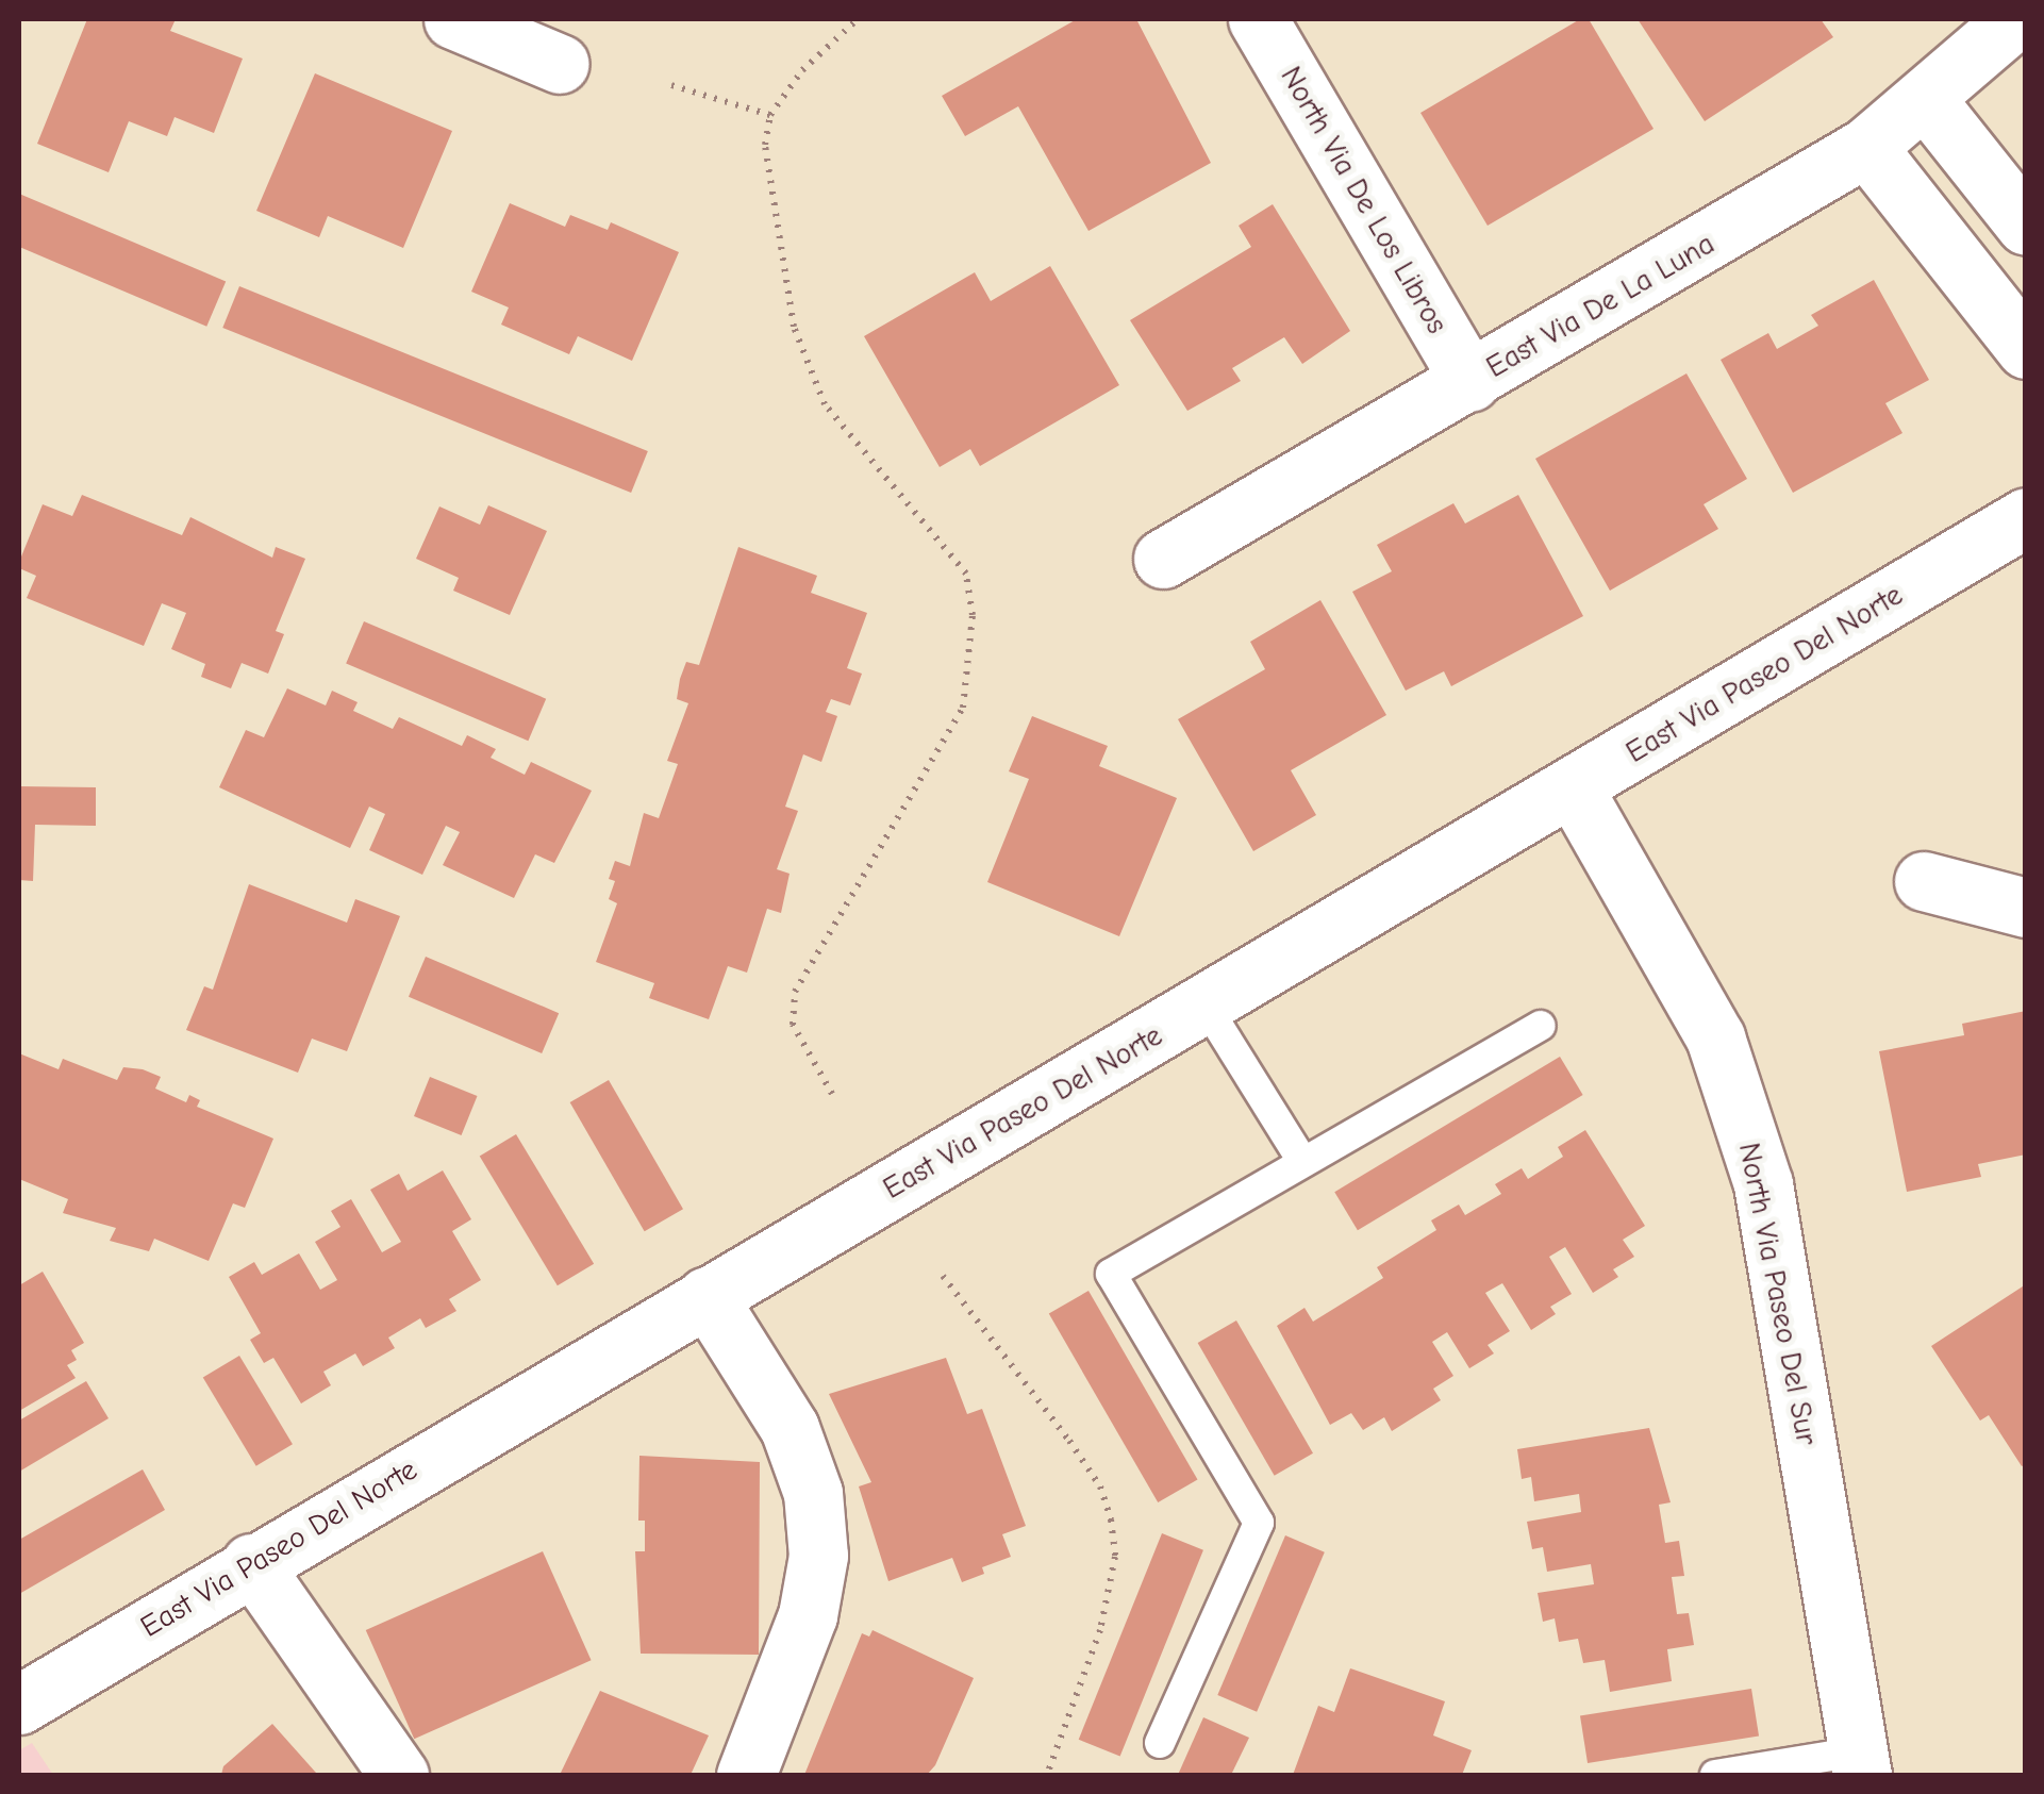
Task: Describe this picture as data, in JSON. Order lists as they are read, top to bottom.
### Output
{
  "streets": {
    "street": [
      "North Via De Los Libros",
      "East Via De La Luna",
      "East Via Paseo Del Norte",
      "North Via Paseo Del Sur"
    ]
  },
  "crossings": [
    ["North Via De Los Libros", "East Via De La Luna"],
    ["East Via Paseo Del Norte", "North Via Paseo Del Sur"]
  ]
}
